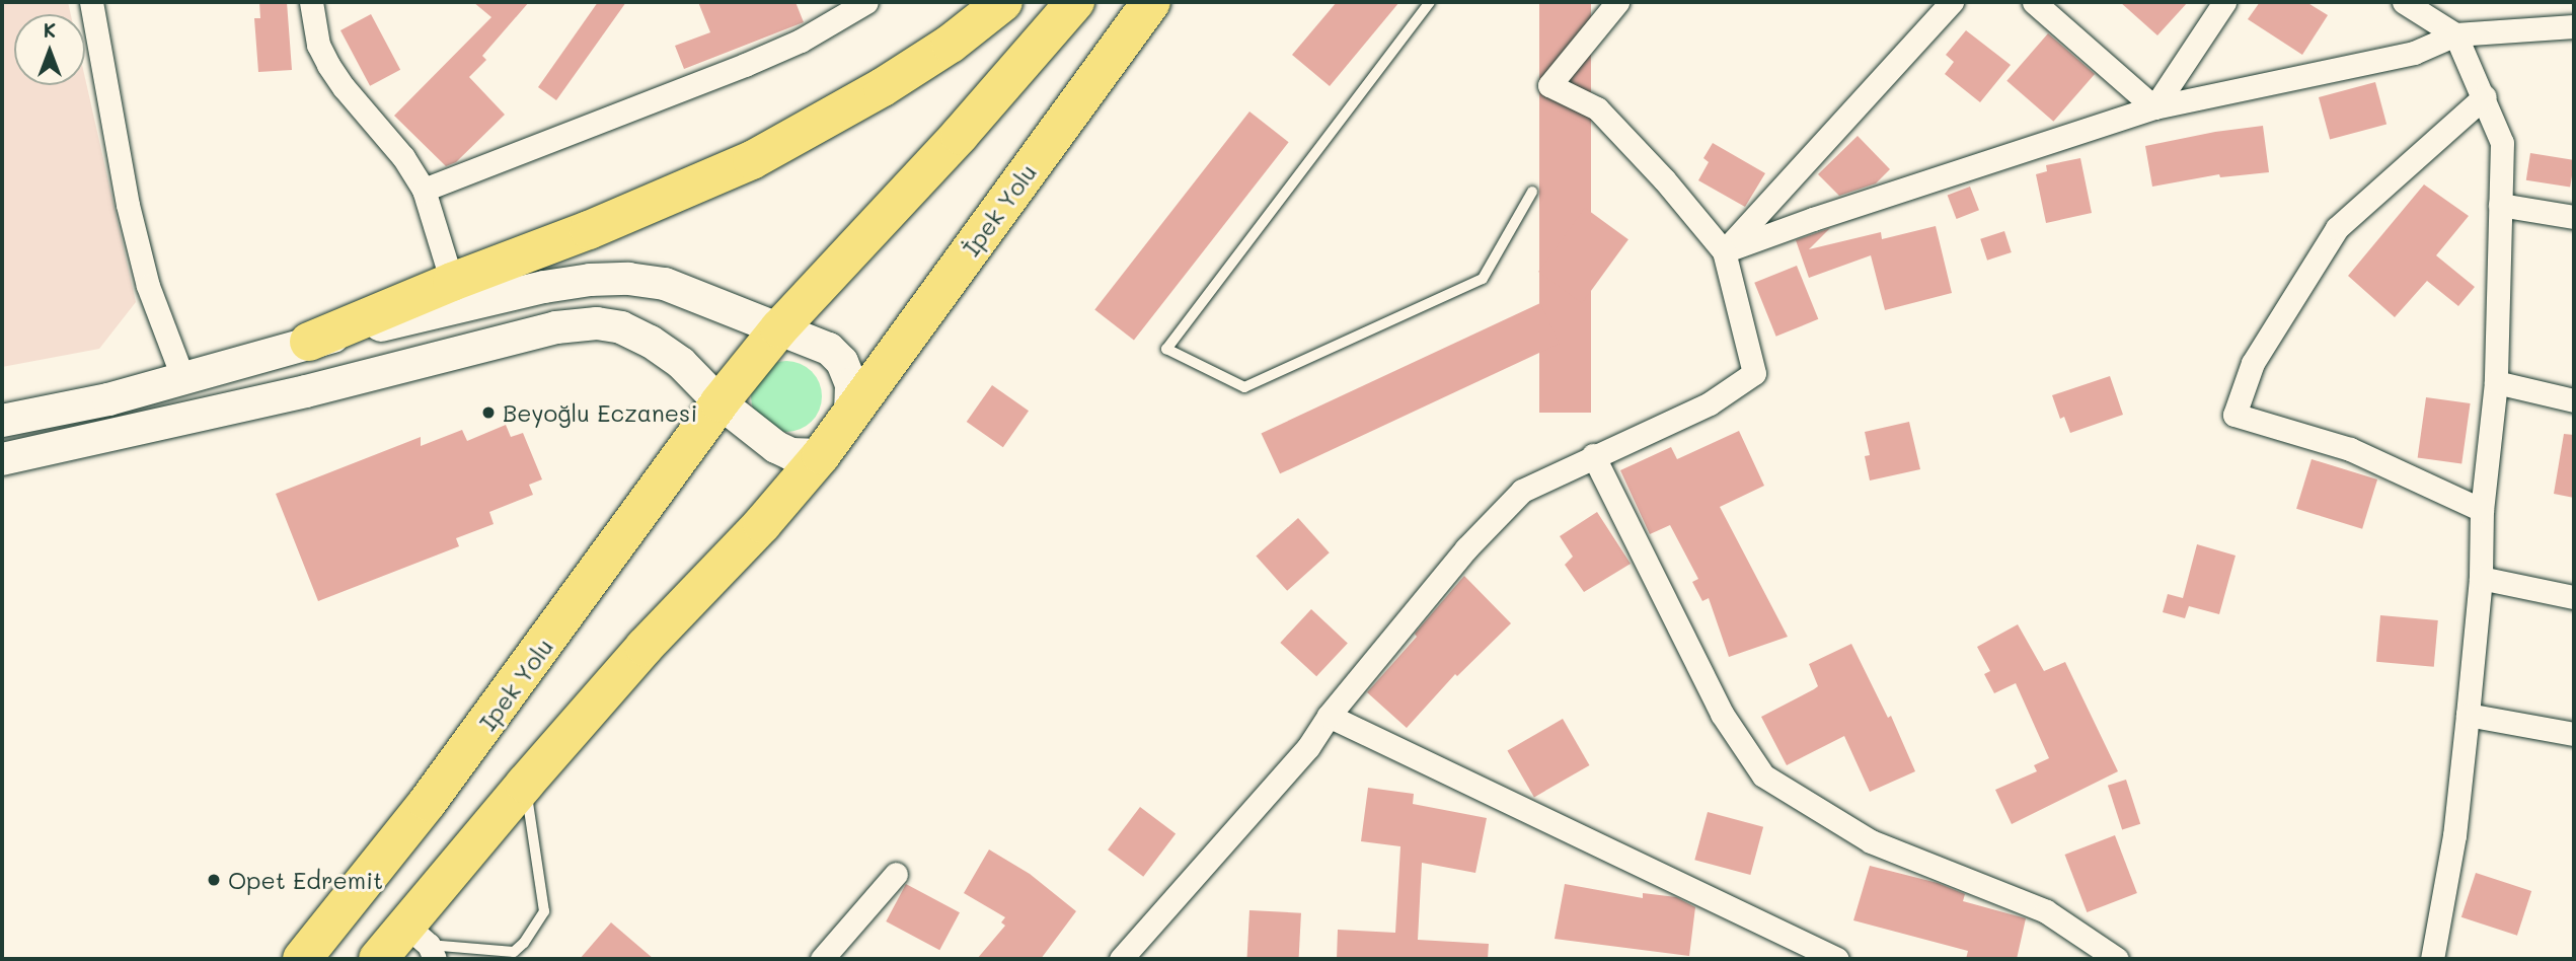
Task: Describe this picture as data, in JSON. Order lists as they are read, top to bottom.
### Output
{
  "streets": {
    "highway": ["İpek Yolu", "Ipek Yolu"]
  },
  "crossings": [
    ["İpek Yolu", "Ipek Yolu"]
  ],
  "places": ["Beyoğlu Eczanesi", "Opet Edremit"],
  "north": "top"
}
